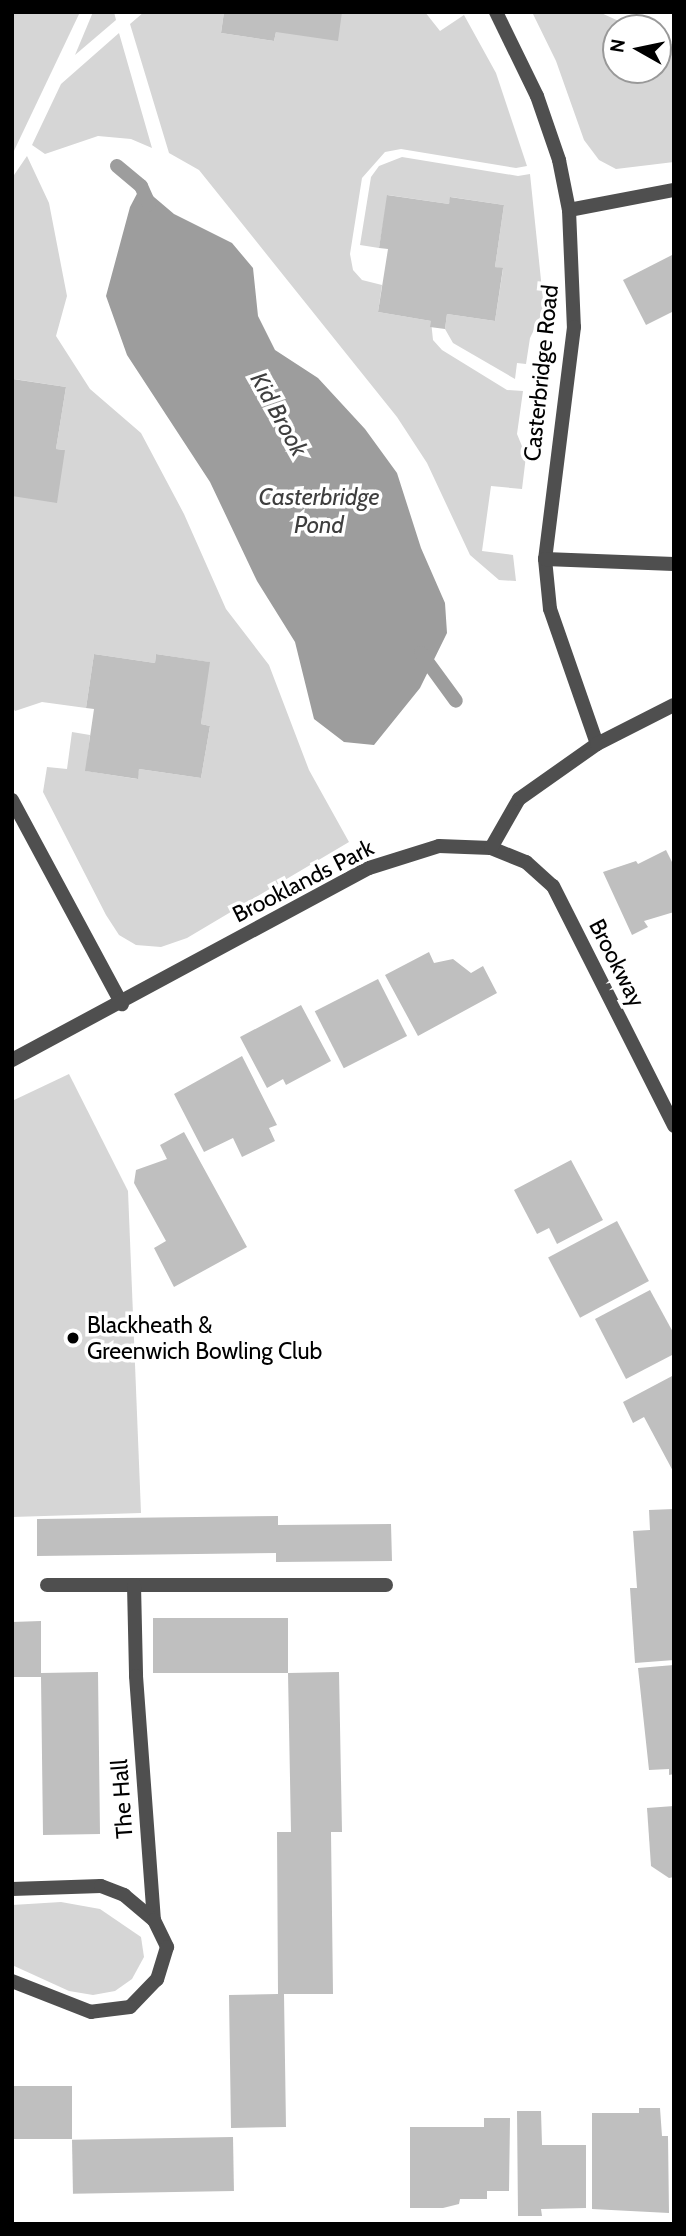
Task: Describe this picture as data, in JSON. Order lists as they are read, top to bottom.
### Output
{
  "streets": {
    "street": [
      "Casterbridge Road",
      "Brooklands Park",
      "Brookway",
      "The Hall"
    ]
  },
  "crossings": [
    ["Brooklands Park", "Brookway"]
  ],
  "water": ["Kid Brook", "Casterbridge Pond"],
  "places": ["Blackheath & Greenwich Bowling Club"],
  "north": "left"
}
